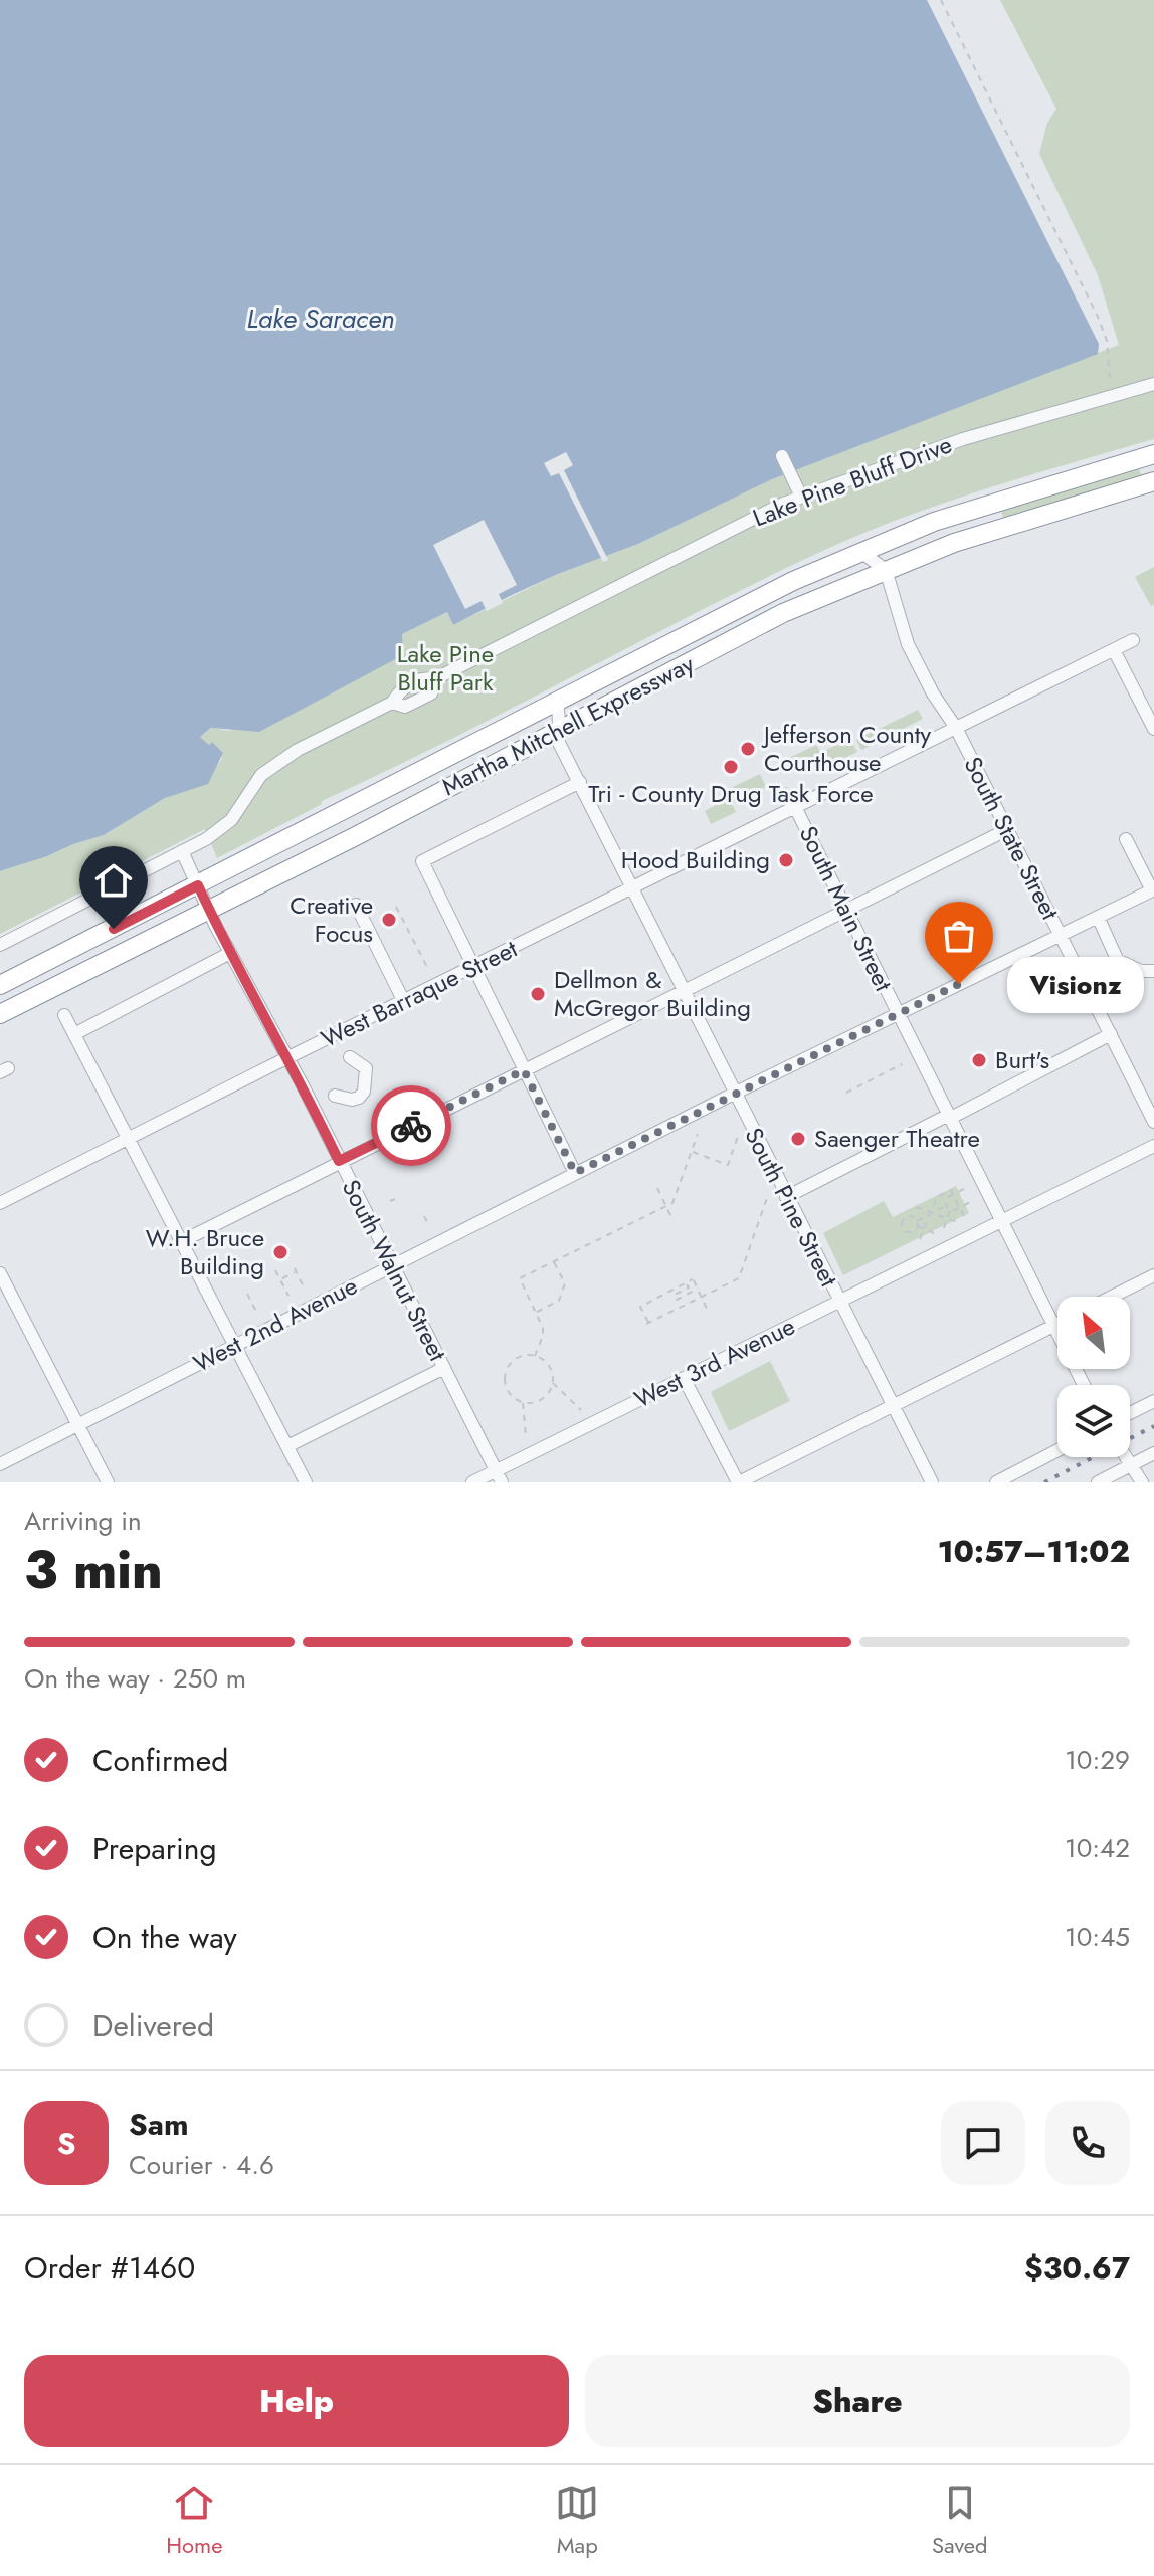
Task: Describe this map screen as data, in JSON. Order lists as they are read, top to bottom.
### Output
{
  "streets": {
    "highway": ["Martha Mitchell Expressway"],
    "street": [
      "Lake Pine Bluff Drive",
      "South State Street",
      "South Main Street",
      "West Barraque Street",
      "South Pine Street",
      "South Walnut Street",
      "West 2nd Avenue",
      "West 3rd Avenue"
    ]
  },
  "crossings": [
    ["Lake Pine Bluff Drive", "South Walnut Street"],
    ["Martha Mitchell Expressway", "South State Street"],
    ["Martha Mitchell Expressway", "South Pine Street"],
    ["Martha Mitchell Expressway", "South Walnut Street"],
    ["South State Street", "West Barraque Street"],
    ["South State Street", "West 2nd Avenue"],
    ["South Main Street", "West Barraque Street"],
    ["South Main Street", "West 2nd Avenue"],
    ["South Main Street", "West 3rd Avenue"],
    ["West Barraque Street", "South Pine Street"],
    ["West Barraque Street", "South Walnut Street"],
    ["South Pine Street", "West 2nd Avenue"],
    ["South Pine Street", "West 3rd Avenue"],
    ["South Walnut Street", "West 2nd Avenue"],
    ["South Walnut Street", "West 3rd Avenue"]
  ],
  "water": ["Lake Saracen"],
  "parks": ["Lake Pine Bluff Park"],
  "places": [
    "Jefferson County Courthouse",
    "Tri - County Drug Task Force",
    "Hood Building",
    "Creative Focus",
    "Visionz",
    "Dellmon & McGregor Building",
    "Burt's",
    "Saenger Theatre",
    "W.H. Bruce Building"
  ],
  "north": "top left",
  "page": {
    "bubble": "Visionz",
    "heading": ["3 min", "Arriving in", "10:57–11:02"],
    "panel": [
      "Sam",
      "Courier · 4.6",
      "Order #1460",
      "$30.67"
    ],
    "bar": "On the way · 250 m",
    "list": [
      ["Confirmed", "10:29"],
      ["Preparing", "10:42"],
      ["On the way", "10:45"],
      "Delivered"
    ],
    "round": "S",
    "buttons": ["Help", "Share"],
    "tabs": ["Home", "Map", "Saved"]
  }
}
